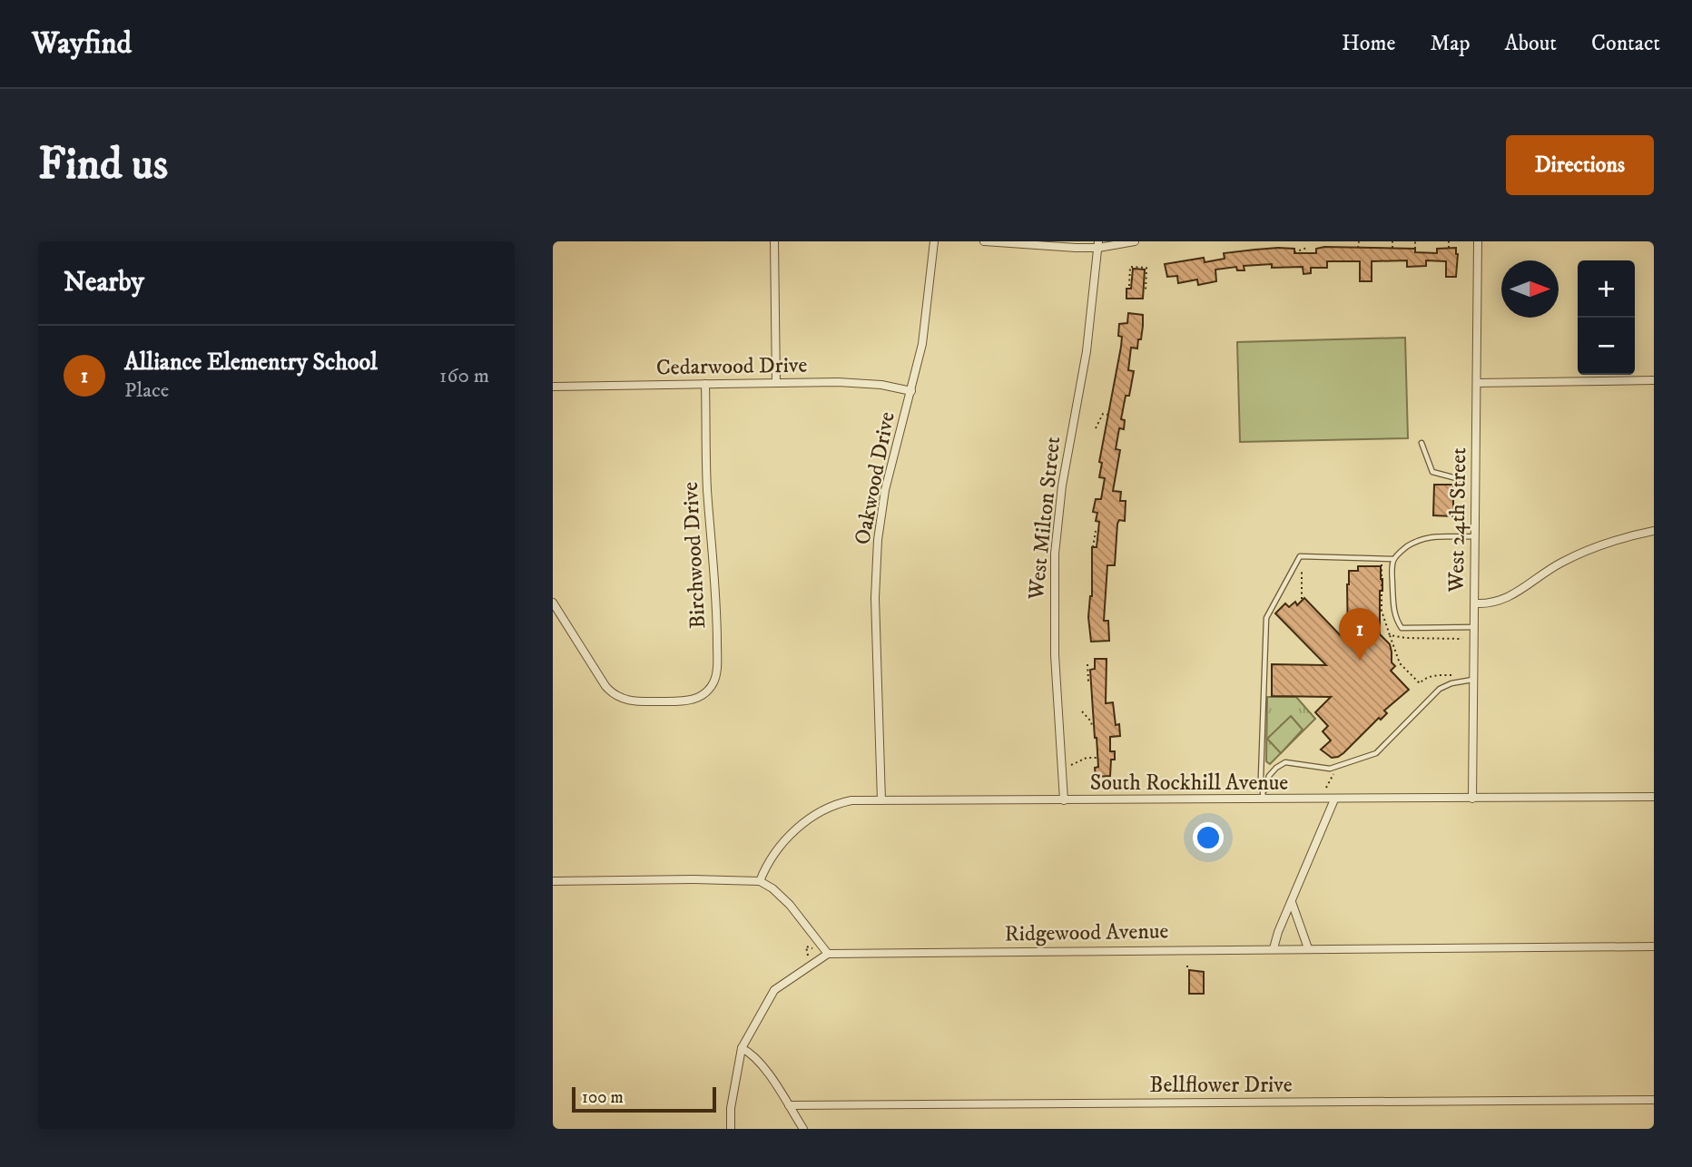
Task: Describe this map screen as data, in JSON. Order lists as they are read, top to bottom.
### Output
{
  "streets": {
    "street": [
      "Cedarwood Drive",
      "Oakwood Drive",
      "West Milton Street",
      "West 24th Street",
      "Birchwood Drive",
      "South Rockhill Avenue",
      "Ridgewood Avenue",
      "Bellflower Drive"
    ]
  },
  "crossings": [
    ["Cedarwood Drive", "Oakwood Drive"],
    ["Cedarwood Drive", "Birchwood Drive"],
    ["Oakwood Drive", "South Rockhill Avenue"],
    ["West Milton Street", "South Rockhill Avenue"],
    ["West 24th Street", "South Rockhill Avenue"]
  ],
  "scale_bar": "100 m",
  "north": "right",
  "page": {
    "header": "Wayfind",
    "nav": [
      "Home",
      "Map",
      "About",
      "Contact"
    ],
    "buttons": "Directions",
    "title": "Find us",
    "heading": "Nearby",
    "map_buttons": ["+", "−"],
    "list": [
      {
        "mark": "1",
        "name": "Alliance Elementry School",
        "note": "Place",
        "value": "160 m"
      }
    ],
    "pins": "1",
    "scale": "100 m"
  }
}
